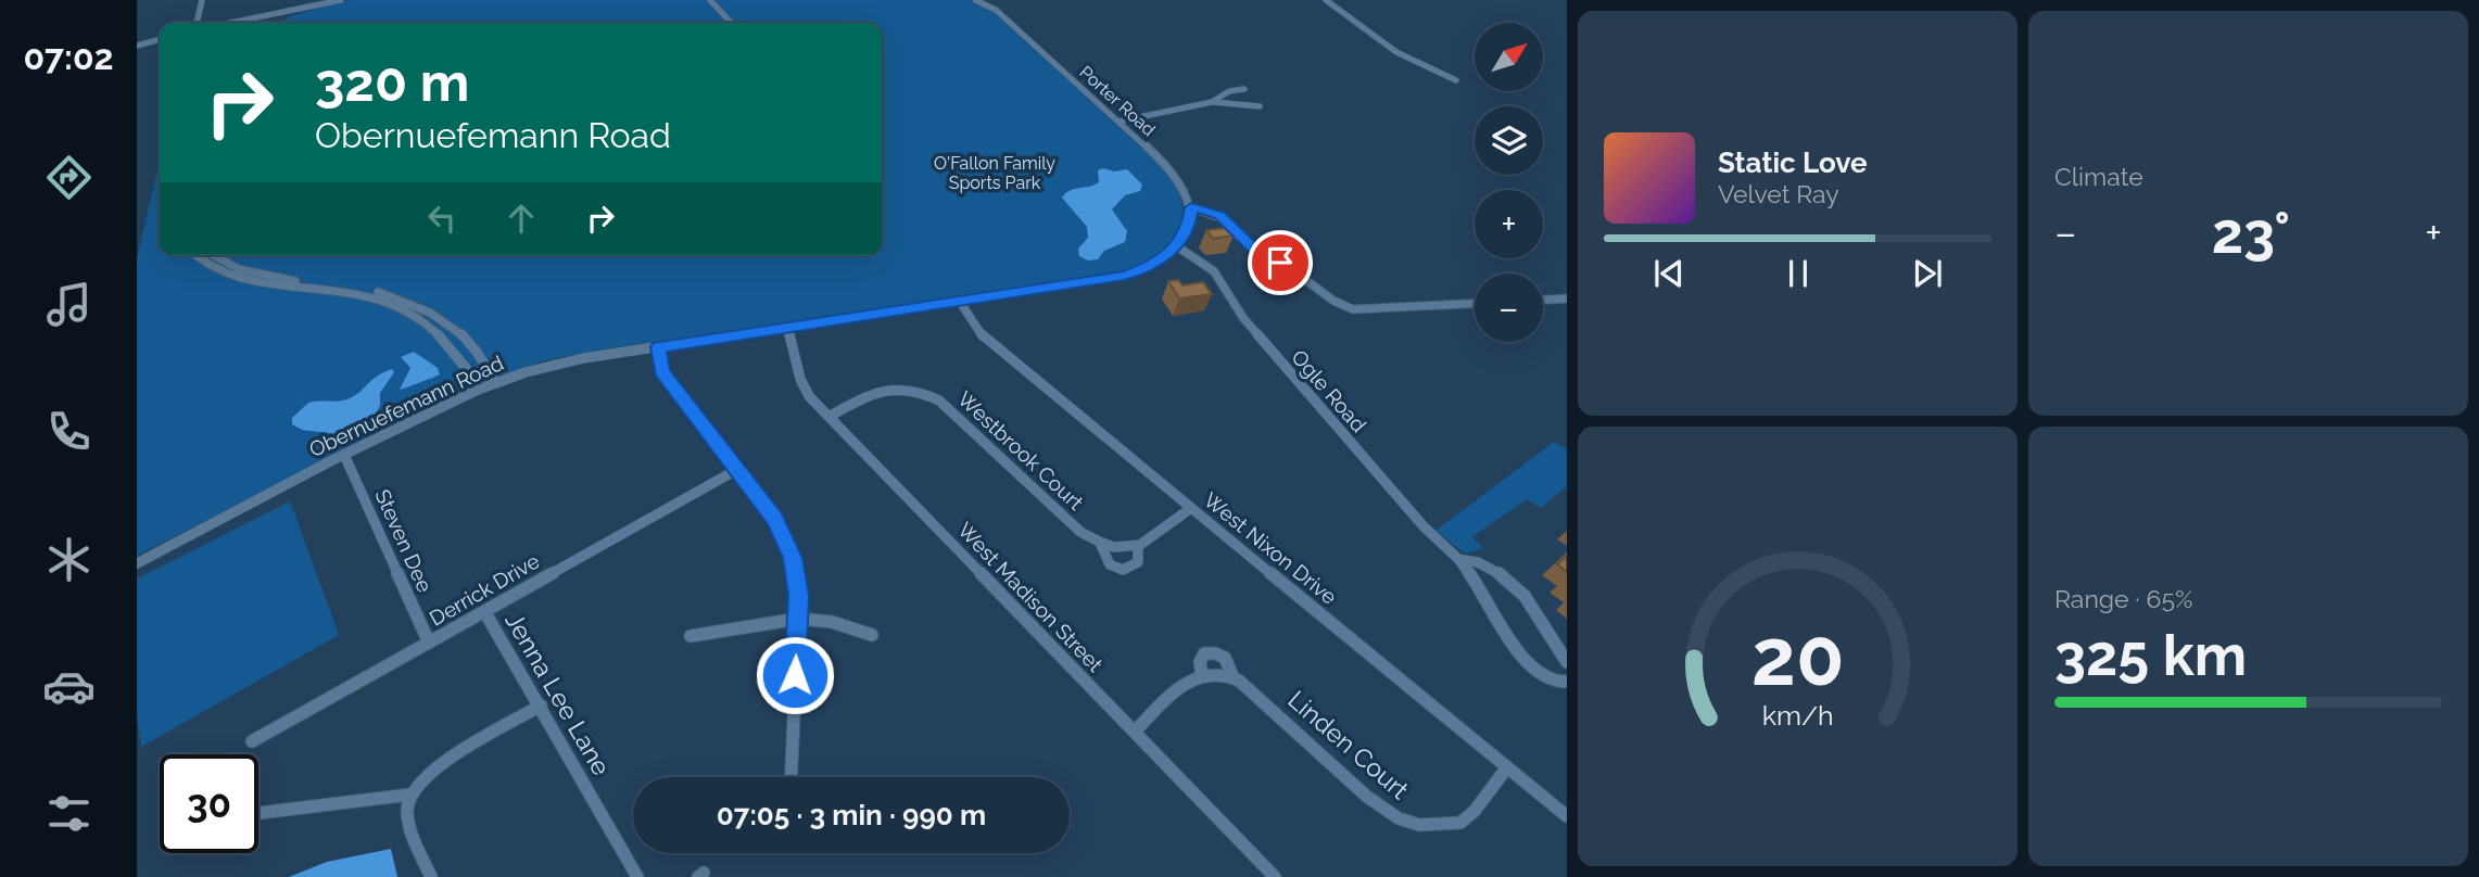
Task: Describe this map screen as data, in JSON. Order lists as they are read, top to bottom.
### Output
{
  "streets": {
    "street": [
      "Porter Road",
      "Ogle Road",
      "Obernuefemann Road",
      "Westbrook Court",
      "Steven Dee",
      "West Nixon Drive",
      "Derrick Drive",
      "West Madison Street",
      "Jenna Lee Lane",
      "Linden Court"
    ]
  },
  "crossings": [
    ["Porter Road", "Obernuefemann Road"],
    ["Ogle Road", "Obernuefemann Road"],
    ["Obernuefemann Road", "Steven Dee"],
    ["Obernuefemann Road", "West Nixon Drive"],
    ["Obernuefemann Road", "West Madison Street"],
    ["Westbrook Court", "West Nixon Drive"],
    ["Westbrook Court", "West Madison Street"],
    ["Steven Dee", "Derrick Drive"],
    ["West Nixon Drive", "Linden Court"],
    ["Derrick Drive", "Jenna Lee Lane"],
    ["West Madison Street", "Linden Court"]
  ],
  "parks": ["O'Fallon Family Sports Park"],
  "north": "top right",
  "page": {
    "tabs": "07:02",
    "tile": [
      "Climate",
      ["Range · 65%", "325 km"]
    ],
    "map_buttons": ["+", "−"],
    "turn": ["320 m", "Obernuefemann Road"],
    "song": ["Static Love", "Velvet Ray"],
    "heat": ["−", "23°", "+"],
    "limit": "30",
    "trip": "07:05 · 3 min · 990 m",
    "gauge": ["20", "km/h"]
  }
}
